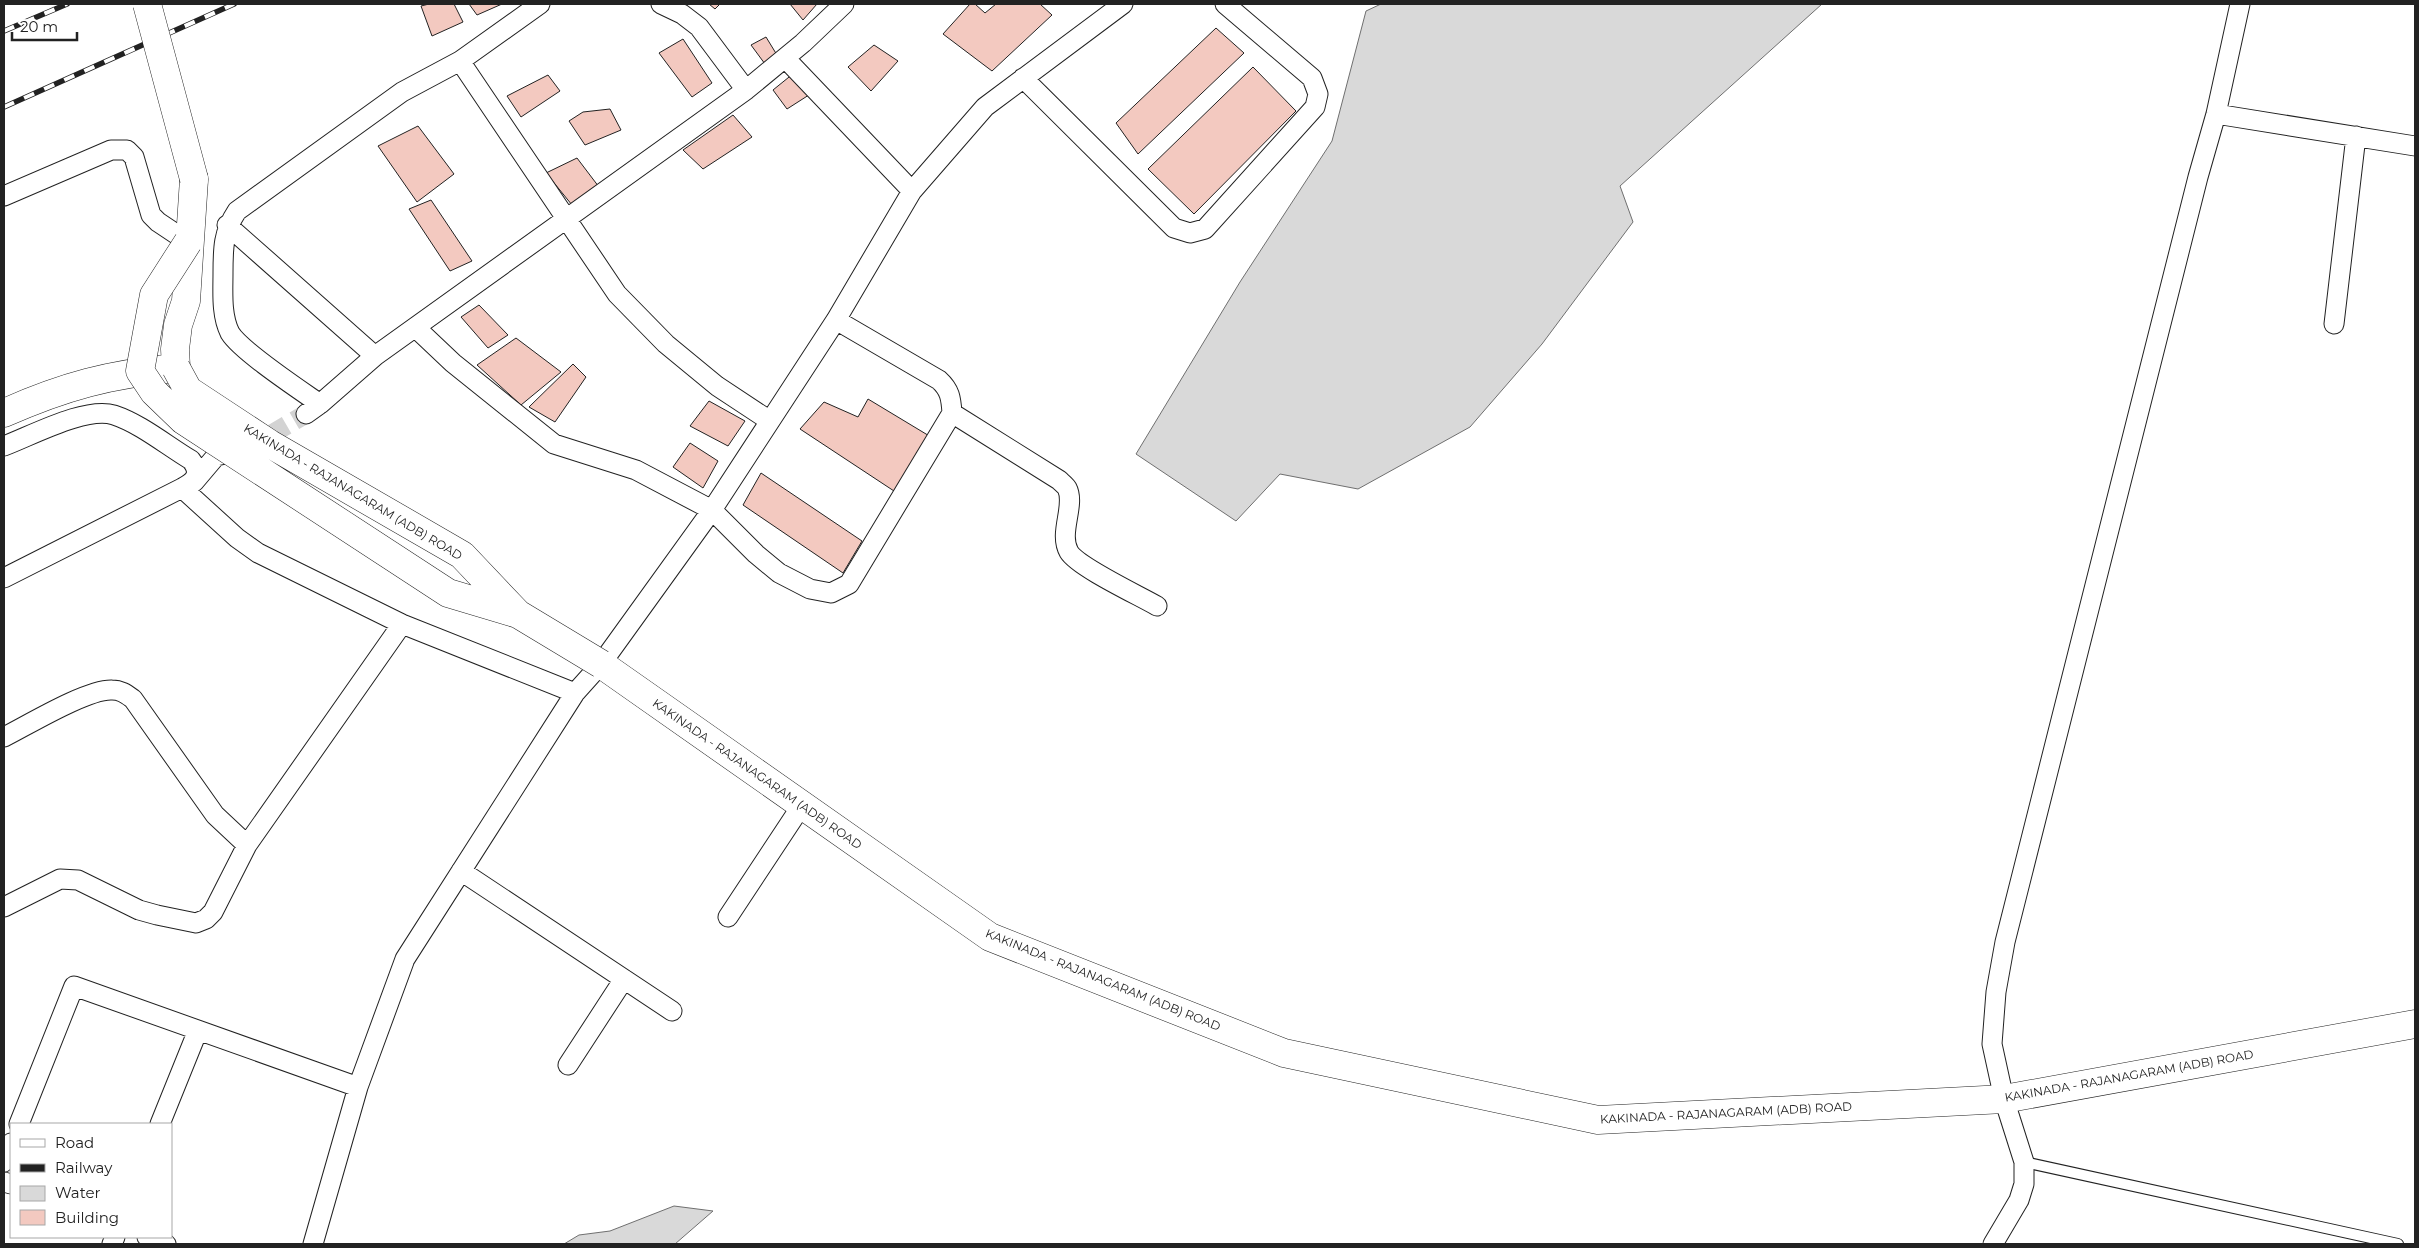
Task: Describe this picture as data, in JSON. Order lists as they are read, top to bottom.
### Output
{
  "streets": {
    "main road": ["KAKINADA - RAJANAGARAM (ADB) ROAD"]
  },
  "legend": [
    "Road",
    "Railway",
    "Water",
    "Building"
  ],
  "scale_bar": "20 m"
}
